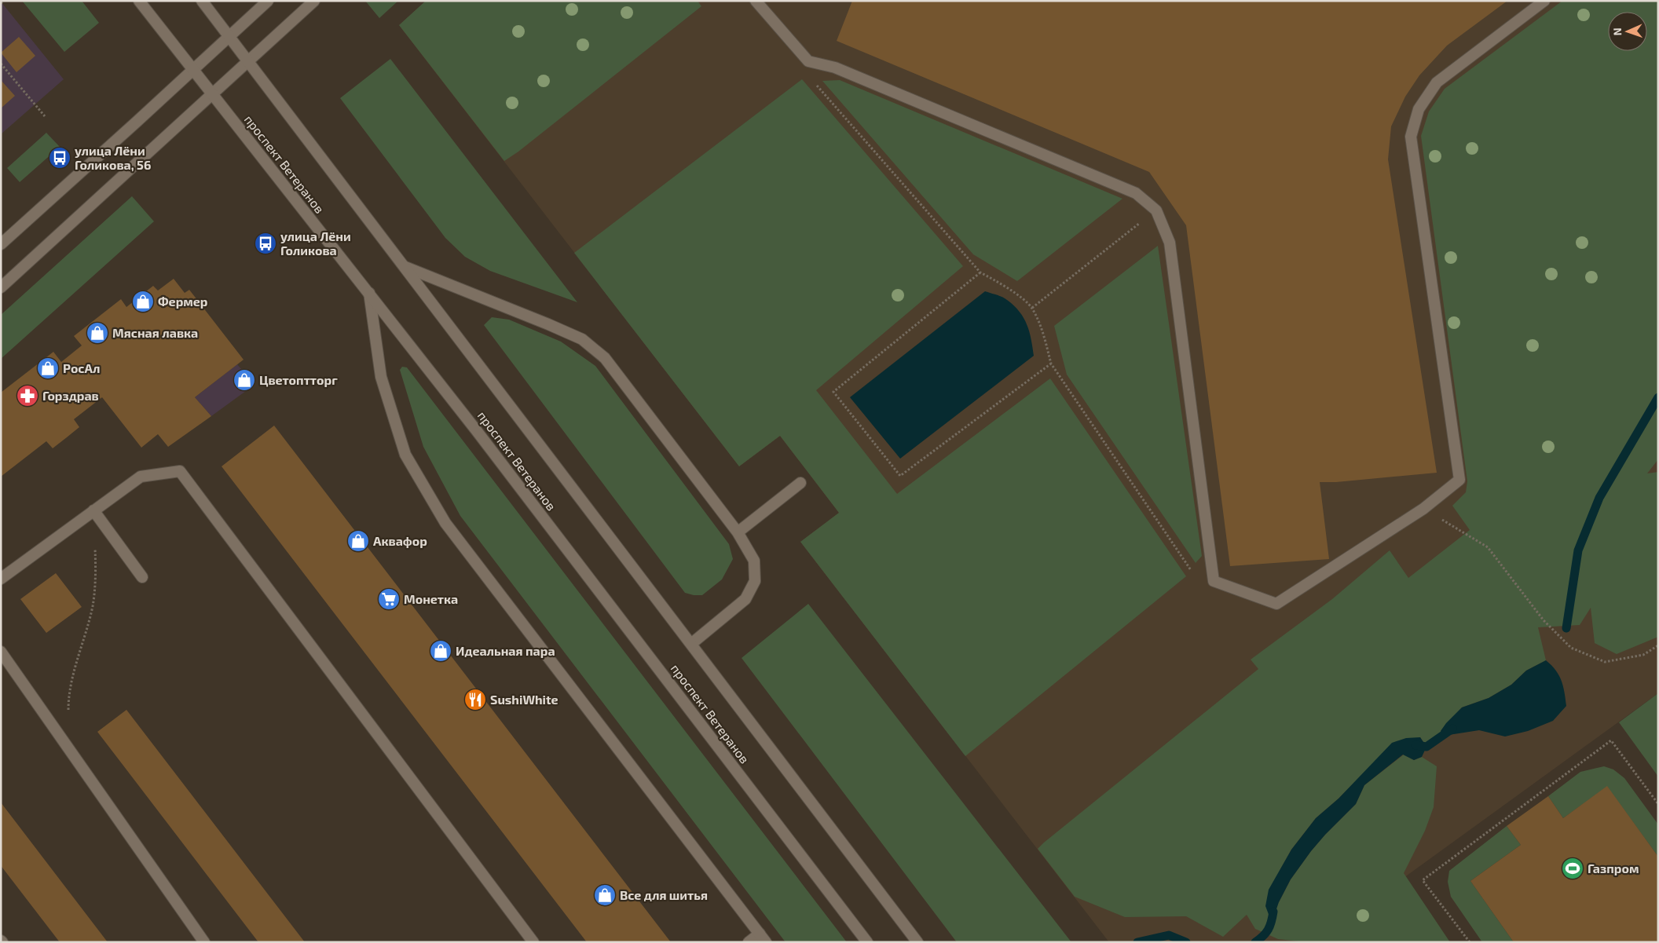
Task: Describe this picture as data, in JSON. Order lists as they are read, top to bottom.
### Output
{
  "streets": {
    "main road": ["проспект Ветеранов"]
  },
  "places": {
    "bus stop": ["улица Лёни Голикова, 56", "улица Лёни Голикова"],
    "shop": [
      "Фермер",
      "Мясная лавка",
      "РосАл",
      "Цветоптторг",
      "Аквафор",
      "Идеальная пара",
      "Все для шитья"
    ],
    "pharmacy": ["Горздрав"],
    "supermarket": ["Монетка"],
    "restaurant": ["SushiWhite"],
    "sports": ["Газпром"]
  },
  "north": "left"
}
